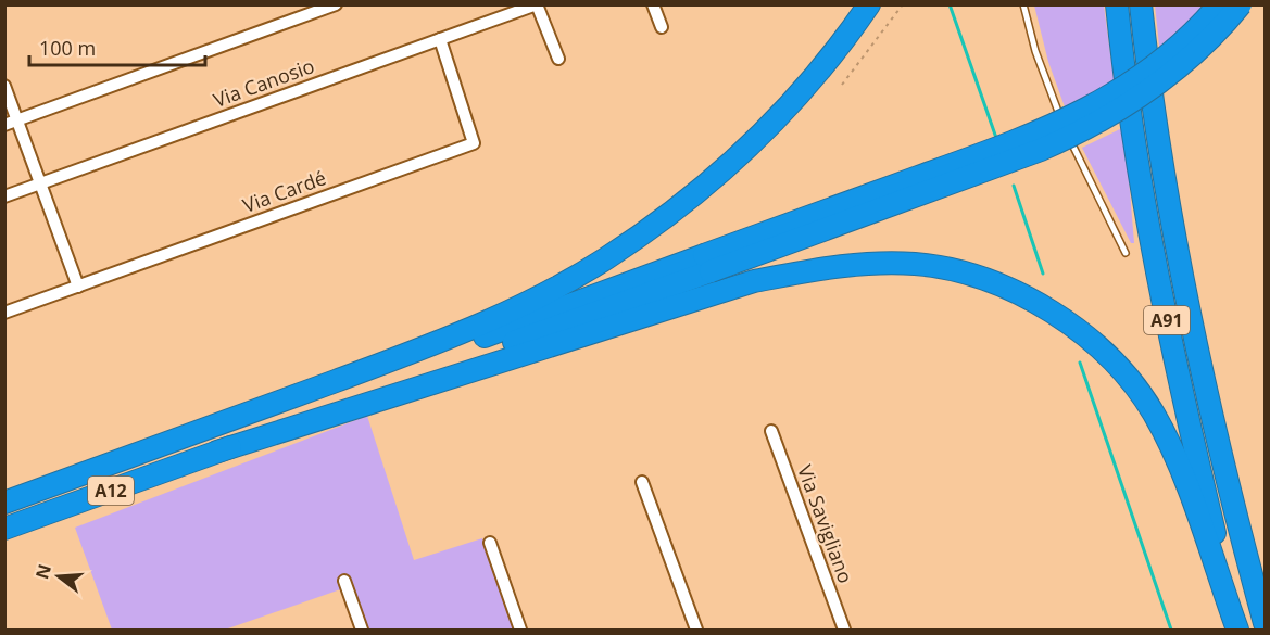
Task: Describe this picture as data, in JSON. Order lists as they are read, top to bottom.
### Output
{
  "streets": {
    "highway": ["A91", "A12"],
    "street": ["Via Canosio", "Via Cardé", "Via Savigliano"]
  },
  "crossings": [
    ["Via Canosio", "Via Cardé"]
  ],
  "scale_bar": "100 m",
  "north": "left"
}
